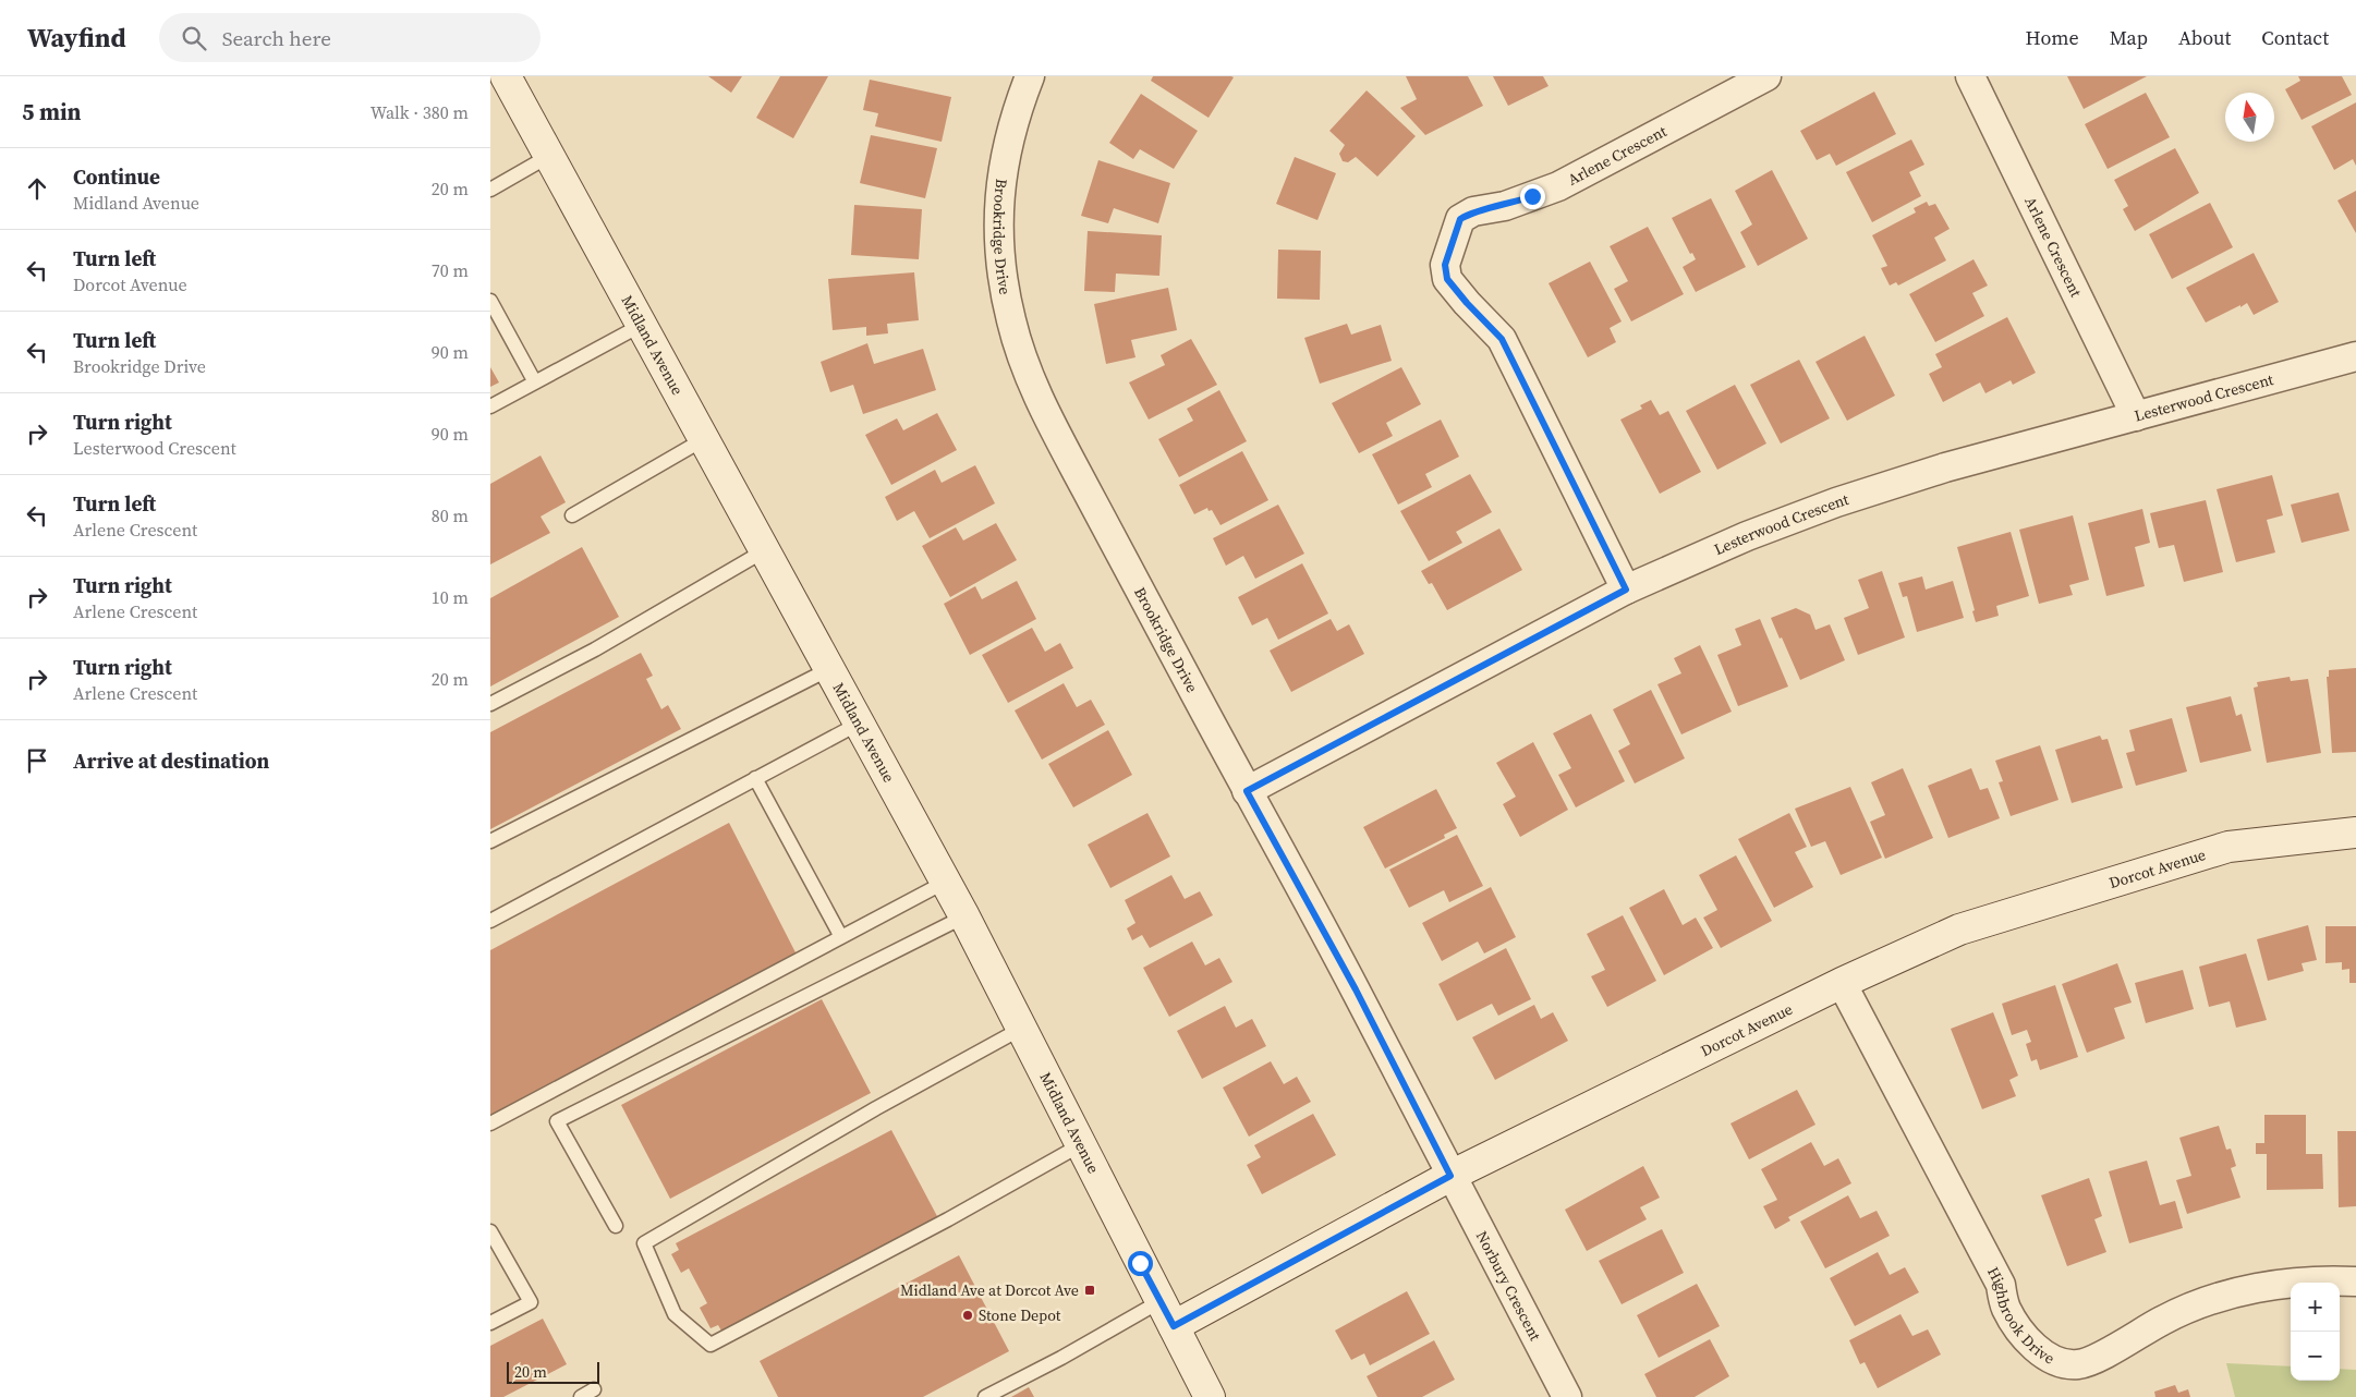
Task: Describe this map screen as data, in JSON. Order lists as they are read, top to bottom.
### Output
{
  "streets": {
    "main road": ["Midland Avenue", "Dorcot Avenue"],
    "street": [
      "Arlene Crescent",
      "Brookridge Drive",
      "Lesterwood Crescent",
      "Norbury Crescent",
      "Highbrook Drive"
    ]
  },
  "crossings": [
    ["Arlene Crescent", "Lesterwood Crescent"],
    ["Brookridge Drive", "Lesterwood Crescent"],
    ["Brookridge Drive", "Dorcot Avenue"],
    ["Brookridge Drive", "Norbury Crescent"],
    ["Midland Avenue", "Dorcot Avenue"],
    ["Dorcot Avenue", "Norbury Crescent"],
    ["Dorcot Avenue", "Highbrook Drive"]
  ],
  "places": {
    "transit": ["Midland Ave at Dorcot Ave"],
    "other": ["Stone Depot"]
  },
  "scale_bar": "20 m",
  "north": "top",
  "page": {
    "header": "Wayfind",
    "search": "Search here",
    "nav": [
      "Home",
      "Map",
      "About",
      "Contact"
    ],
    "heading": ["5 min", "Walk · 380 m"],
    "list": [
      ["Continue", "Midland Avenue", "20 m"],
      ["Turn left", "Dorcot Avenue", "70 m"],
      ["Turn left", "Brookridge Drive", "90 m"],
      ["Turn right", "Lesterwood Crescent", "90 m"],
      ["Turn left", "Arlene Crescent", "80 m"],
      ["Turn right", "Arlene Crescent", "10 m"],
      ["Turn right", "Arlene Crescent", "20 m"],
      "Arrive at destination"
    ],
    "map_buttons": ["+", "−"],
    "scale": "20 m"
  }
}
